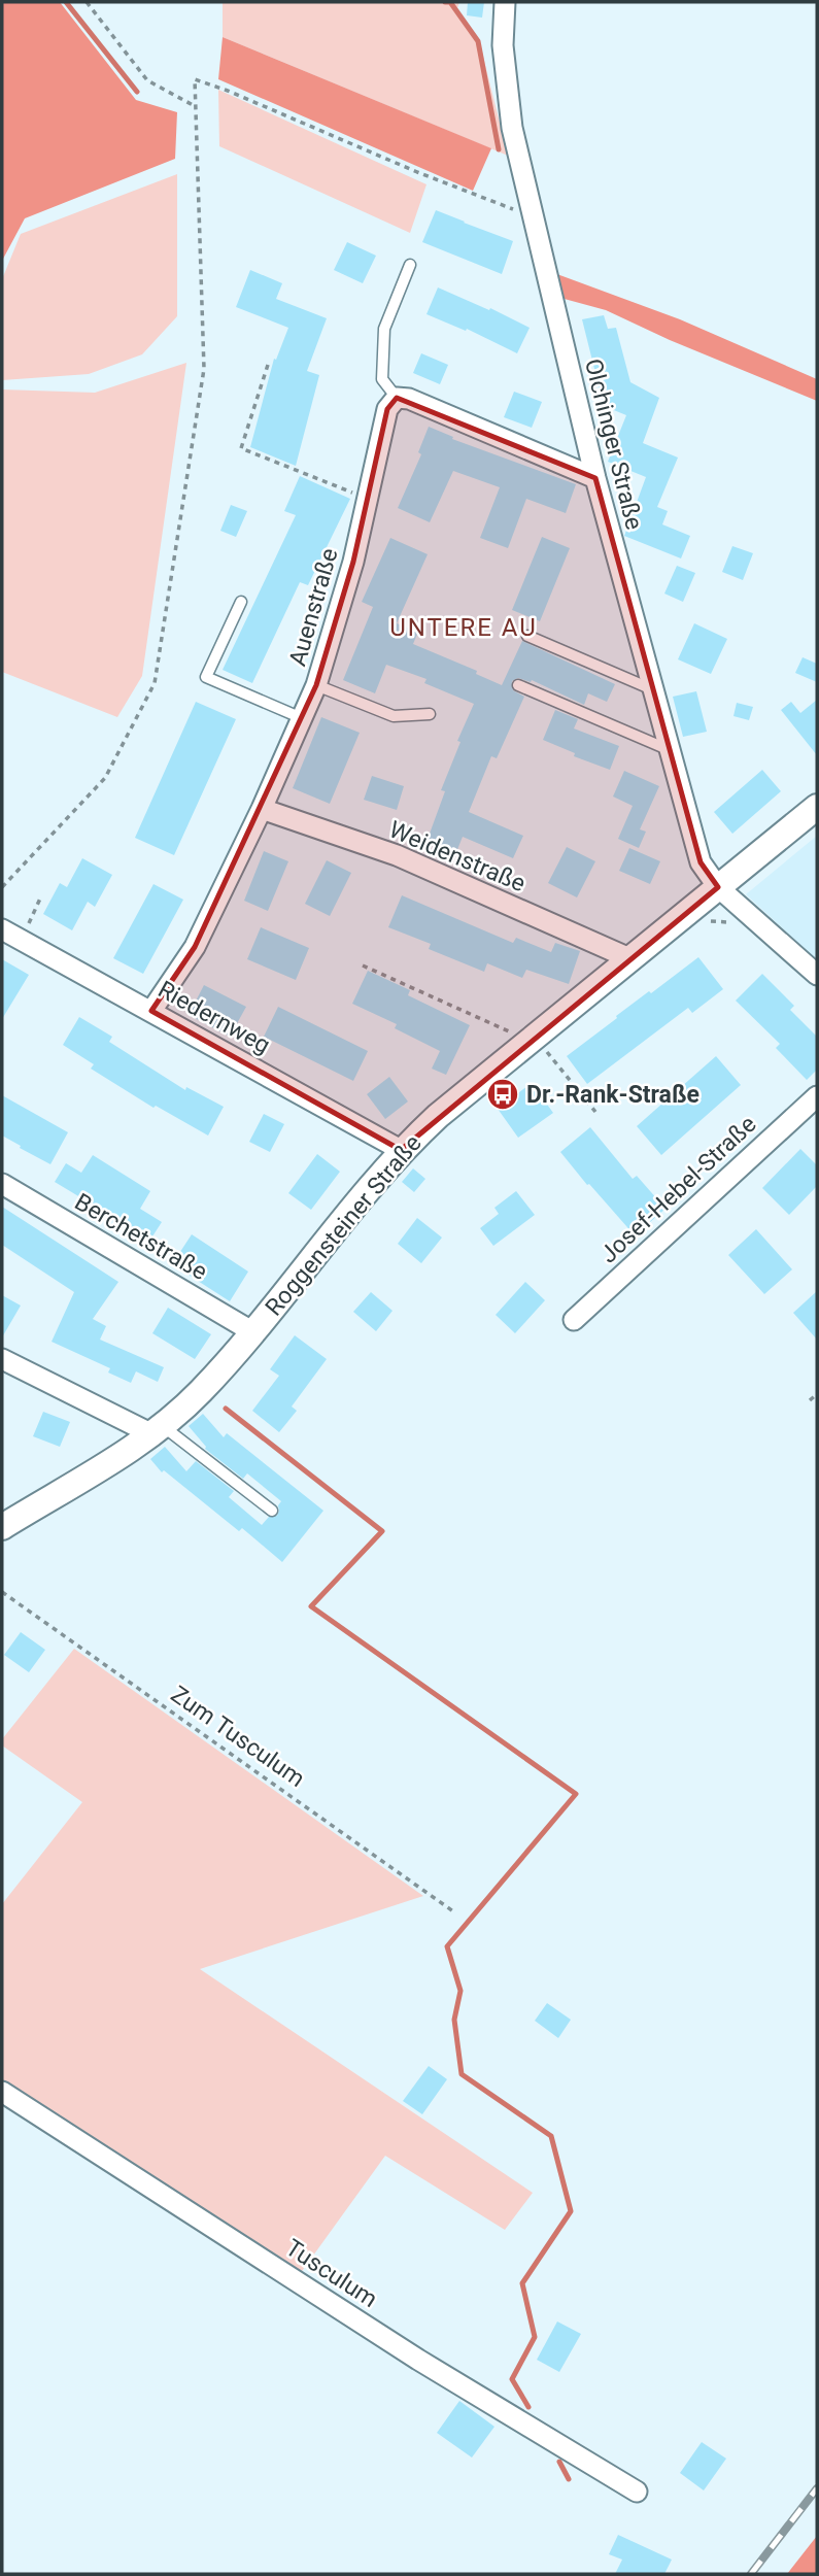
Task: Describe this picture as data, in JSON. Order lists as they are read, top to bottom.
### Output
{
  "streets": {
    "street": [
      "Olchinger Straße",
      "Auenstraße",
      "Weidenstraße",
      "Riedernweg",
      "Josef-Hebel-Straße",
      "Roggensteiner Straße",
      "Berchetstraße",
      "Tusculum"
    ],
    "path": ["Zum Tusculum"]
  },
  "crossings": [
    ["Olchinger Straße", "Roggensteiner Straße"],
    ["Auenstraße", "Weidenstraße"],
    ["Auenstraße", "Riedernweg"],
    ["Weidenstraße", "Roggensteiner Straße"],
    ["Riedernweg", "Roggensteiner Straße"],
    ["Roggensteiner Straße", "Berchetstraße"]
  ],
  "districts": ["UNTERE AU"],
  "places": {
    "bus stop": ["Dr.-Rank-Straße"]
  }
}
